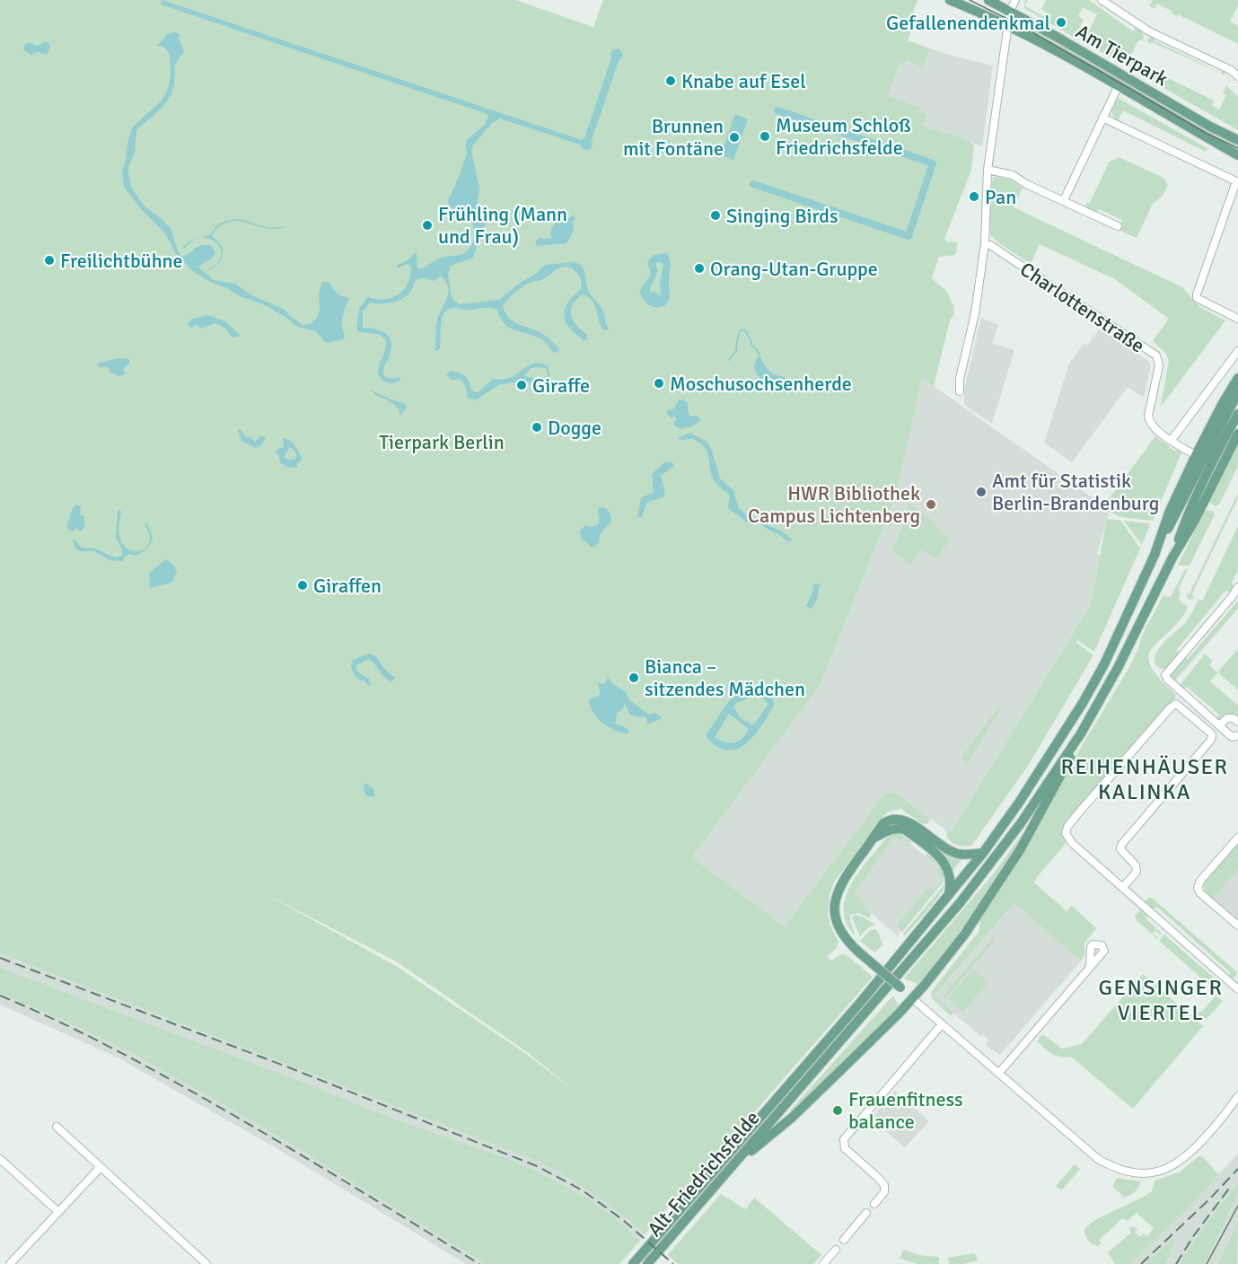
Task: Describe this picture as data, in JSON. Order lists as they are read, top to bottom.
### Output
{
  "streets": {
    "main road": ["Am Tierpark", "Alt-Friedrichsfelde"],
    "street": ["Charlottenstraße"]
  },
  "districts": ["REIHENHÄUSER KALINKA", "GENSINGER VIERTEL"],
  "parks": ["Tierpark Berlin"],
  "places": [
    "Gefallenendenkmal",
    "Knabe auf Esel",
    "Museum Schloß Friedrichsfelde",
    "Brunnen mit Fontäne",
    "Pan",
    "Singing Birds",
    "Frühling (Mann und Frau)",
    "Freilichtbühne",
    "Orang-Utan-Gruppe",
    "Moschusochsenherde",
    "Giraffe",
    "Dogge",
    "Amt für Statistik Berlin-Brandenburg",
    "HWR Bibliothek Campus Lichtenberg",
    "Giraffen",
    "Bianca – sitzendes Mädchen",
    "Frauenfitness balance"
  ]
}
